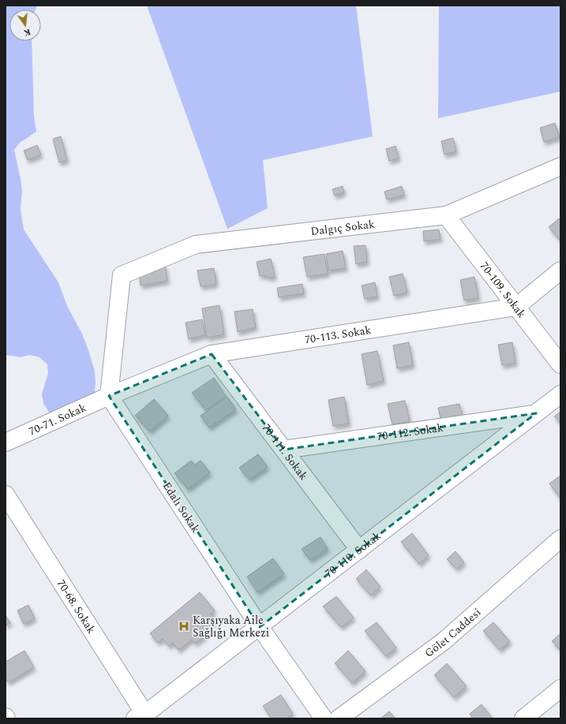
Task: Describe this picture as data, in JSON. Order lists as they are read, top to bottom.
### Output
{
  "streets": {
    "street": [
      "Dalgıç Sokak",
      "70-109. Sokak",
      "70-113. Sokak",
      "70-71. Sokak",
      "70-112. Sokak",
      "70-111. Sokak",
      "Edalı Sokak",
      "70-110. Sokak",
      "70-68. Sokak",
      "Gölet Caddesi"
    ]
  },
  "crossings": [
    ["Dalgıç Sokak", "70-109. Sokak"],
    ["Dalgıç Sokak", "70-113. Sokak"],
    ["Dalgıç Sokak", "70-71. Sokak"],
    ["Dalgıç Sokak", "Edalı Sokak"],
    ["70-109. Sokak", "70-113. Sokak"],
    ["70-113. Sokak", "70-71. Sokak"],
    ["70-113. Sokak", "70-111. Sokak"],
    ["70-113. Sokak", "Edalı Sokak"],
    ["70-71. Sokak", "Edalı Sokak"],
    ["70-112. Sokak", "70-111. Sokak"],
    ["70-112. Sokak", "70-110. Sokak"],
    ["70-111. Sokak", "70-110. Sokak"],
    ["Edalı Sokak", "70-110. Sokak"],
    ["70-110. Sokak", "70-68. Sokak"]
  ],
  "places": {
    "hospital": ["Karşıyaka Aile Sağlığı Merkezi"]
  },
  "north": "bottom"
}
